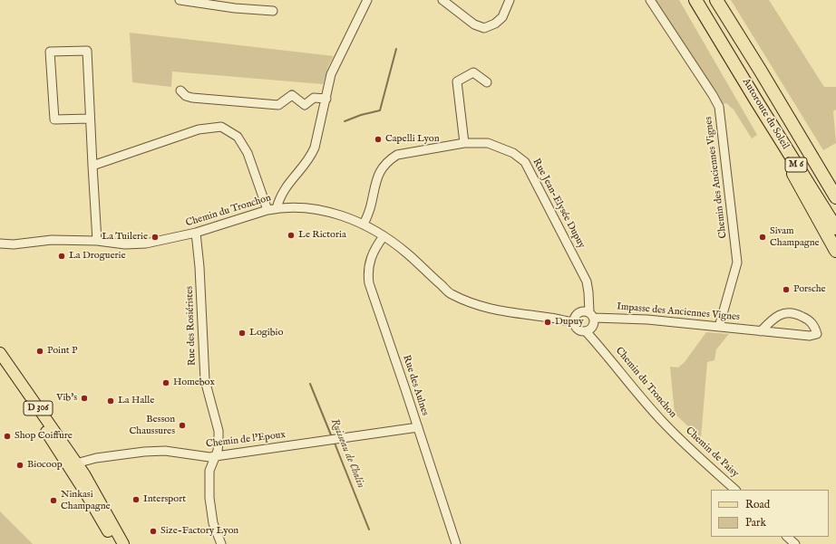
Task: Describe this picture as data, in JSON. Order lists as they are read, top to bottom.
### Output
{
  "streets": {
    "highway": ["Autoroute du Soleil", "M 6"],
    "main road": ["D 306"],
    "street": [
      "Chemin des Anciennes Vignes",
      "Rue Jean-Elysée Dupuy",
      "Chemin du Tronchon",
      "Impasse des Anciennes Vignes",
      "Rue des Rosiéristes",
      "Rue des Aulnes",
      "Chemin de l'Epoux",
      "Chemin de Paisy"
    ]
  },
  "crossings": [
    ["Chemin des Anciennes Vignes", "Impasse des Anciennes Vignes"],
    ["Rue Jean-Elysée Dupuy", "Chemin du Tronchon"],
    ["Rue Jean-Elysée Dupuy", "Impasse des Anciennes Vignes"],
    ["Chemin du Tronchon", "Impasse des Anciennes Vignes"],
    ["Chemin du Tronchon", "Rue des Rosiéristes"],
    ["Chemin du Tronchon", "Rue des Aulnes"],
    ["Chemin du Tronchon", "Chemin de Paisy"],
    ["Rue des Rosiéristes", "Chemin de l'Epoux"],
    ["Rue des Aulnes", "Chemin de l'Epoux"],
    ["D 306", "Chemin de l'Epoux"]
  ],
  "water": ["Ruisseau de Chalin"],
  "places": [
    "Capelli Lyon",
    "Le Rictoria",
    "La Tuilerie",
    "Sivam Champagne",
    "La Droguerie",
    "Porsche",
    "Dupuy",
    "Logibio",
    "Point P",
    "Homebox",
    "Vib's",
    "La Halle",
    "Besson Chaussures",
    "Shop Coiffure",
    "Biocoop",
    "Intersport",
    "Ninkasi Champagne",
    "Size-Factory Lyon"
  ],
  "legend": ["Road", "Park"]
}
